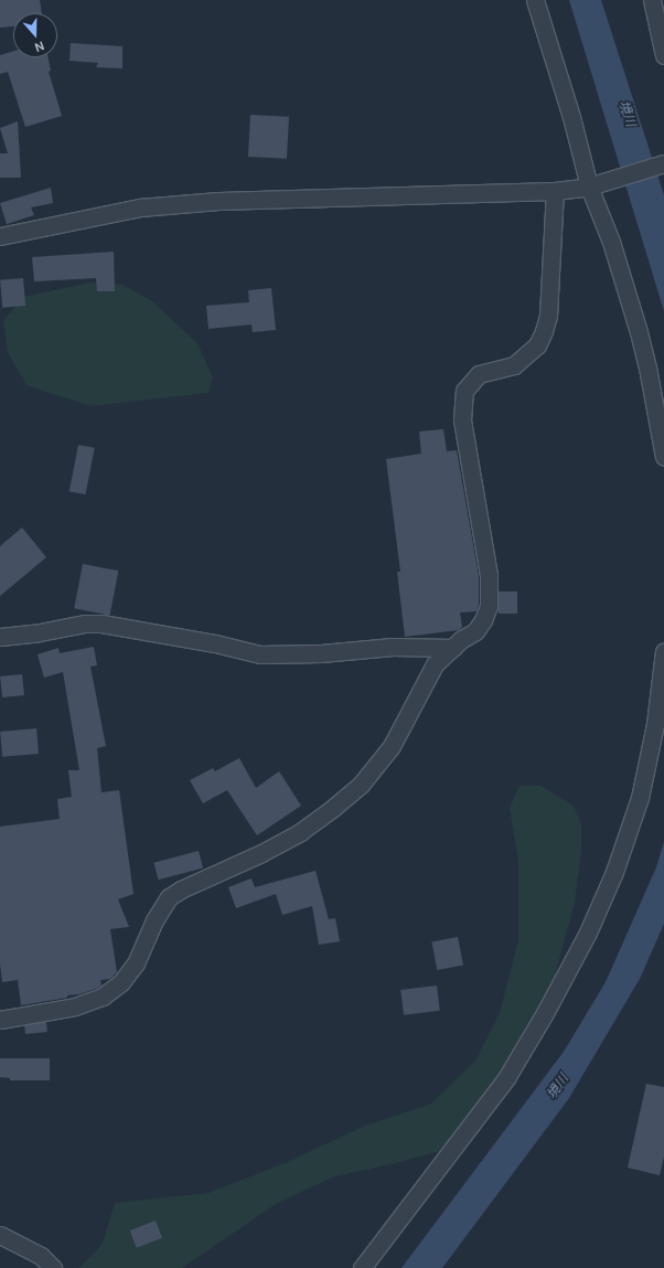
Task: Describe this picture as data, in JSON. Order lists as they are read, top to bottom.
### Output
{
  "water": ["境川"],
  "north": "bottom"
}
